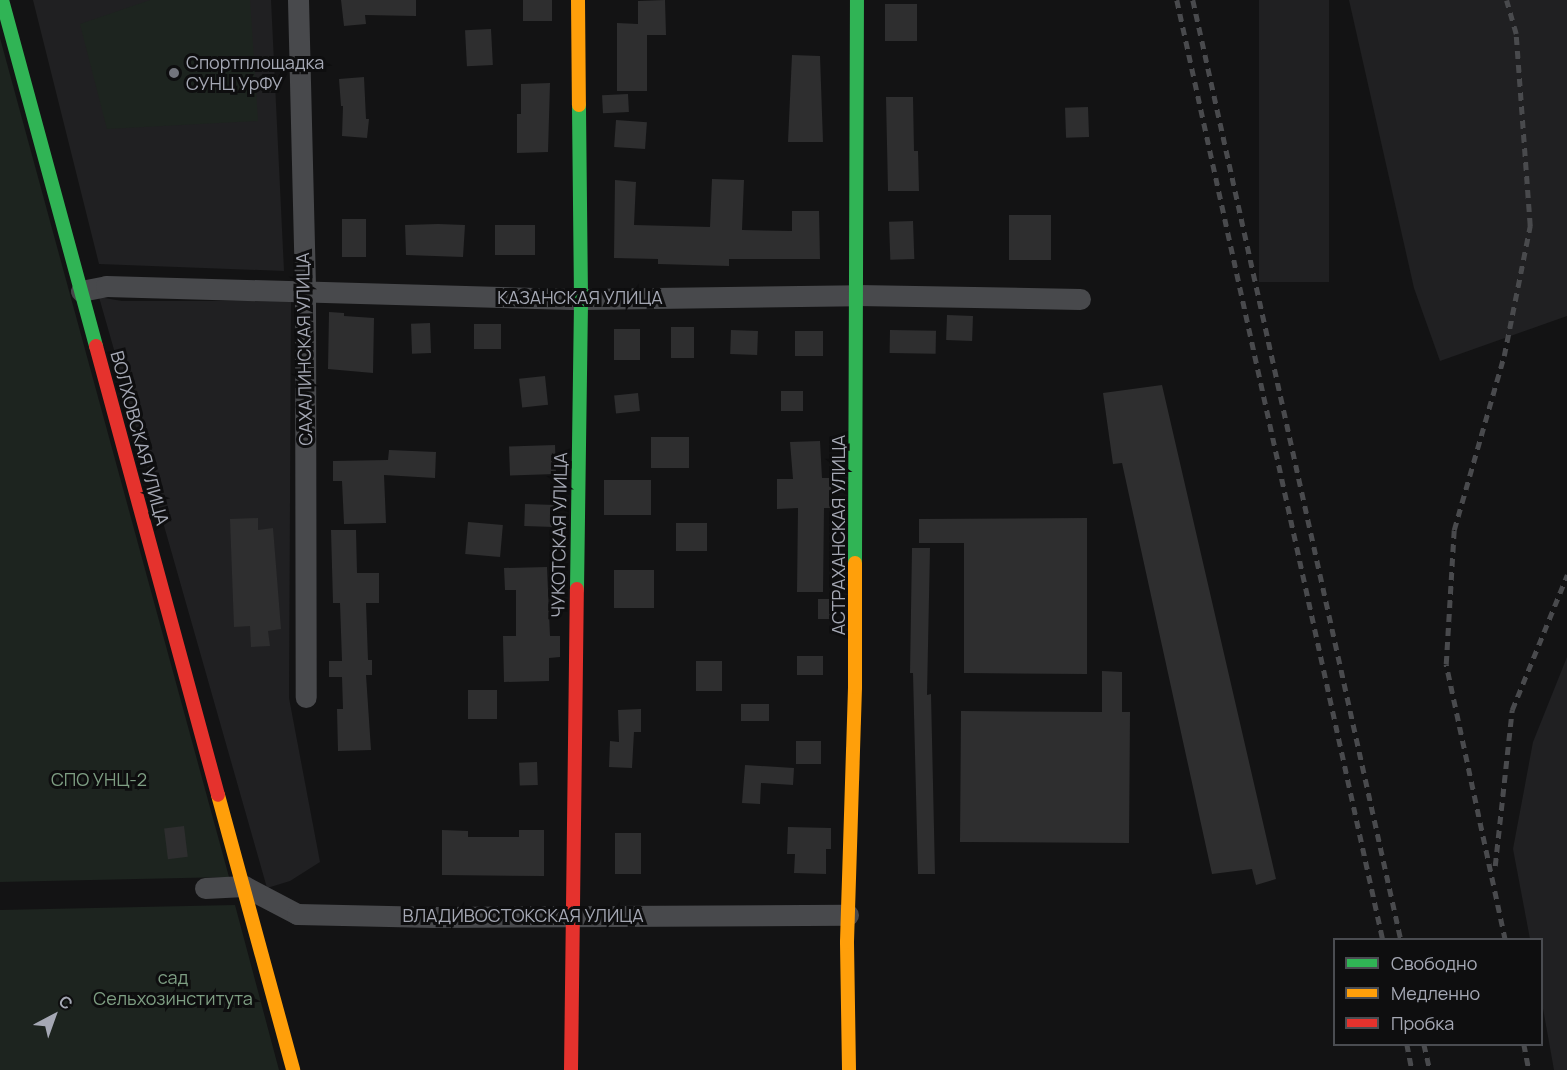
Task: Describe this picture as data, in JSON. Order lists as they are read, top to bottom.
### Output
{
  "streets": {
    "street": [
      "КАЗАНСКАЯ УЛИЦА",
      "САХАЛИНСКАЯ УЛИЦА",
      "ВОЛХОВСКАЯ УЛИЦА",
      "ЧУКОТСКАЯ УЛИЦА",
      "АСТРАХАНСКАЯ УЛИЦА",
      "ВЛАДИВОСТОКСКАЯ УЛИЦА"
    ]
  },
  "crossings": [
    ["КАЗАНСКАЯ УЛИЦА", "САХАЛИНСКАЯ УЛИЦА"],
    ["КАЗАНСКАЯ УЛИЦА", "ВОЛХОВСКАЯ УЛИЦА"],
    ["КАЗАНСКАЯ УЛИЦА", "ЧУКОТСКАЯ УЛИЦА"],
    ["КАЗАНСКАЯ УЛИЦА", "АСТРАХАНСКАЯ УЛИЦА"],
    ["ВОЛХОВСКАЯ УЛИЦА", "ВЛАДИВОСТОКСКАЯ УЛИЦА"],
    ["ЧУКОТСКАЯ УЛИЦА", "ВЛАДИВОСТОКСКАЯ УЛИЦА"],
    ["АСТРАХАНСКАЯ УЛИЦА", "ВЛАДИВОСТОКСКАЯ УЛИЦА"]
  ],
  "parks": ["СПО УНЦ-2", "сад Сельхозинститута"],
  "places": ["Спортплощадка СУНЦ УрФУ"],
  "legend": ["Свободно", "Медленно", "Пробка"],
  "north": "top right"
}
